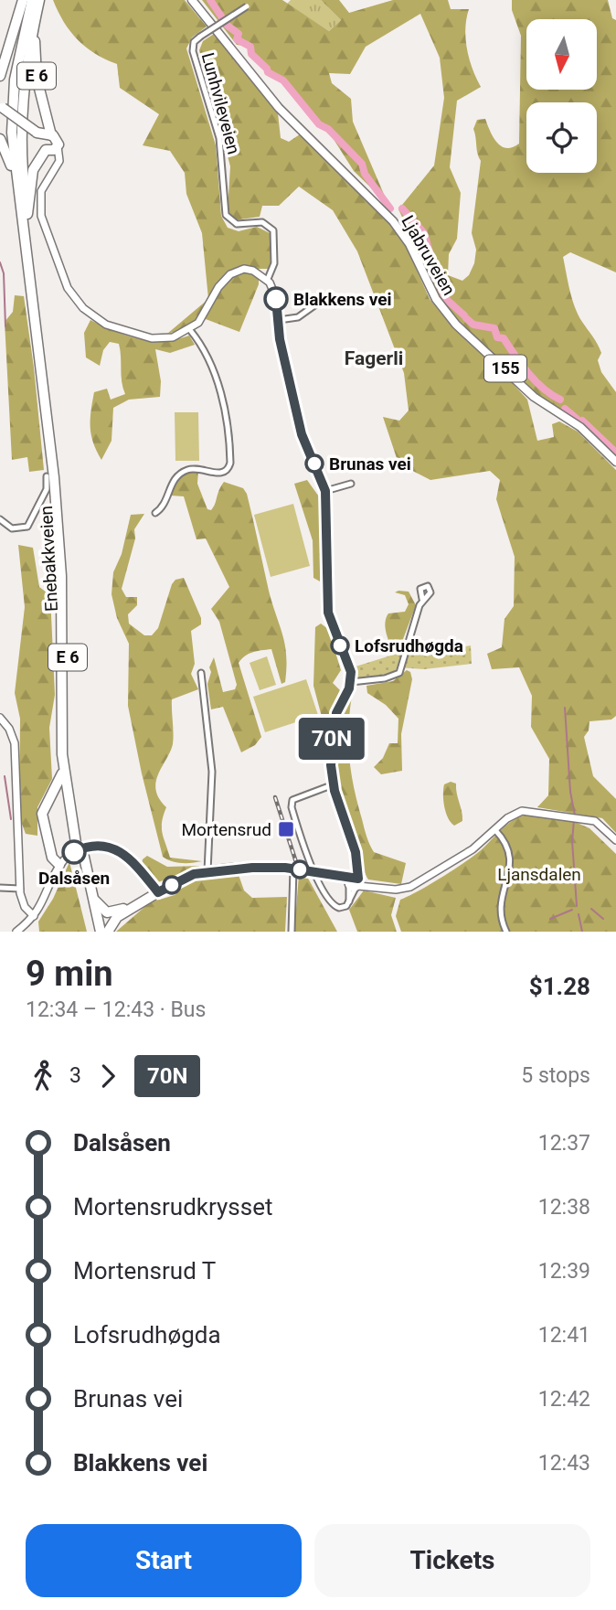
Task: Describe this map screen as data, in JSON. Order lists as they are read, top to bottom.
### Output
{
  "streets": {
    "highway": ["E 6", "Enebakkveien"],
    "main road": ["Ljabruveien", "155"],
    "street": ["Lunhvileveien"]
  },
  "crossings": [
    ["E 6", "Enebakkveien"]
  ],
  "districts": ["Fagerli"],
  "parks": ["Ljansdalen"],
  "places": {
    "other": [
      "Blakkens vei",
      "Brunas vei",
      "Lofsrudhøgda",
      "Dalsåsen"
    ],
    "transit": ["Mortensrud"]
  },
  "lines": ["bus line 70N"],
  "north": "bottom",
  "page": {
    "on_map": "70N",
    "heading": ["9 min", "12:34 – 12:43 · Bus", "$1.28"],
    "legs": ["3", "70N", "5 stops"],
    "list": [
      {
        "name": "Dalsåsen",
        "value": "12:37"
      },
      {
        "name": "Mortensrudkrysset",
        "value": "12:38"
      },
      {
        "name": "Mortensrud T",
        "value": "12:39"
      },
      {
        "name": "Lofsrudhøgda",
        "value": "12:41"
      },
      {
        "name": "Brunas vei",
        "value": "12:42"
      },
      {
        "name": "Blakkens vei",
        "value": "12:43"
      }
    ],
    "buttons": ["Start", "Tickets"]
  }
}
